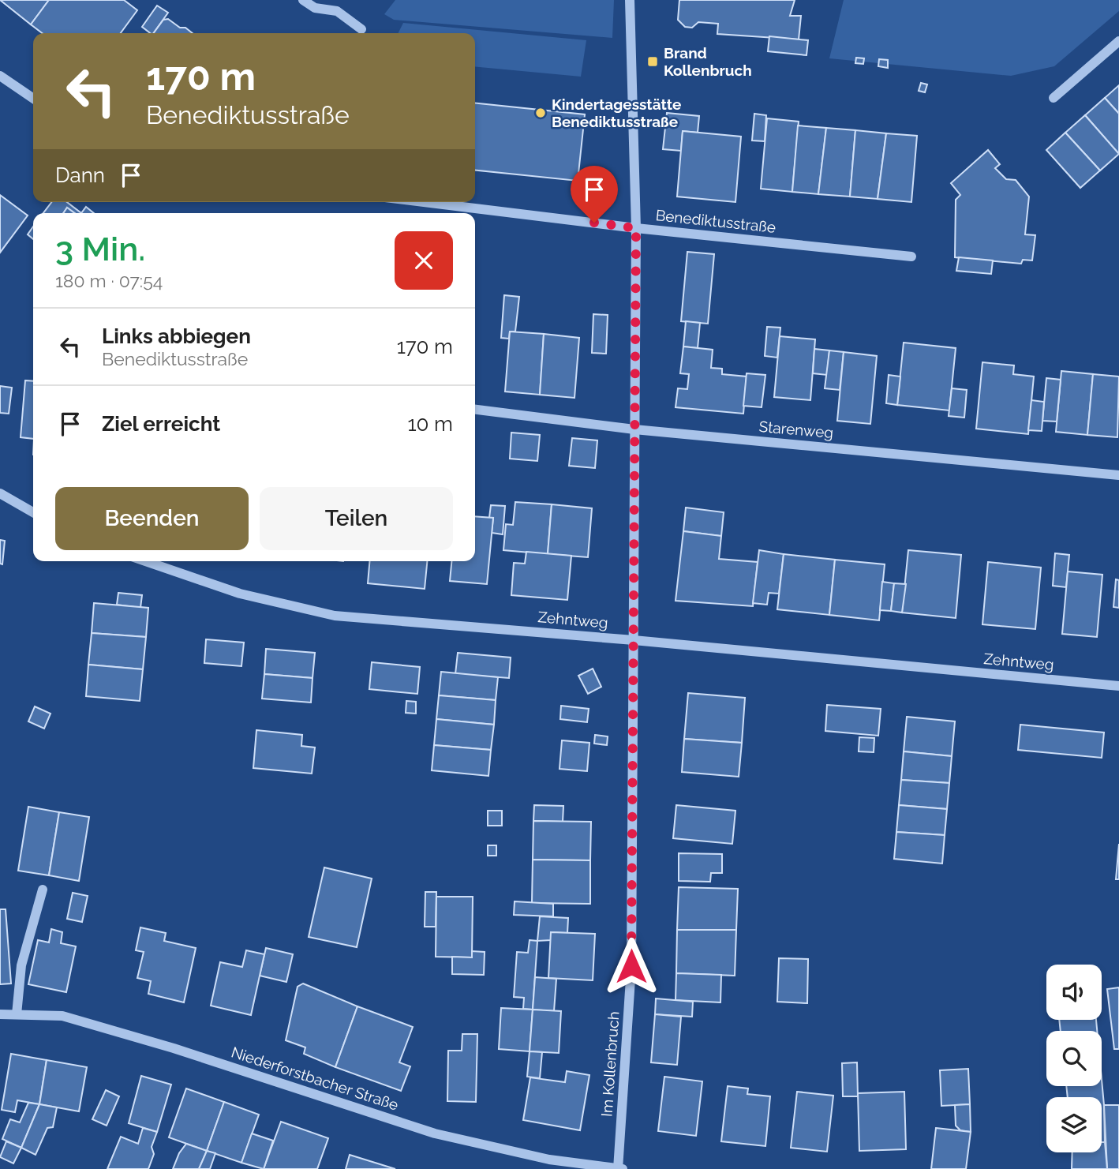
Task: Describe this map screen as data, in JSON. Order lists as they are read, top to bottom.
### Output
{
  "streets": {
    "street": [
      "Benediktusstraße",
      "Starenweg",
      "Zehntweg",
      "Im Kollenbruch",
      "Niederforstbacher Straße"
    ]
  },
  "crossings": [
    ["Benediktusstraße", "Im Kollenbruch"],
    ["Starenweg", "Im Kollenbruch"],
    ["Zehntweg", "Im Kollenbruch"],
    ["Im Kollenbruch", "Niederforstbacher Straße"]
  ],
  "places": {
    "transit": ["Brand Kollenbruch"],
    "other": ["Kindertagesstätte Benediktusstraße"]
  },
  "page": {
    "turn": ["170 m", "Benediktusstraße"],
    "then": "Dann",
    "heading": ["3 Min.", "180 m · 07:54"],
    "list": [
      {
        "name": "Links abbiegen",
        "note": "Benediktusstraße",
        "value": "170 m"
      },
      {
        "name": "Ziel erreicht",
        "value": "10 m"
      }
    ],
    "buttons": ["Beenden", "Teilen"]
  }
}
